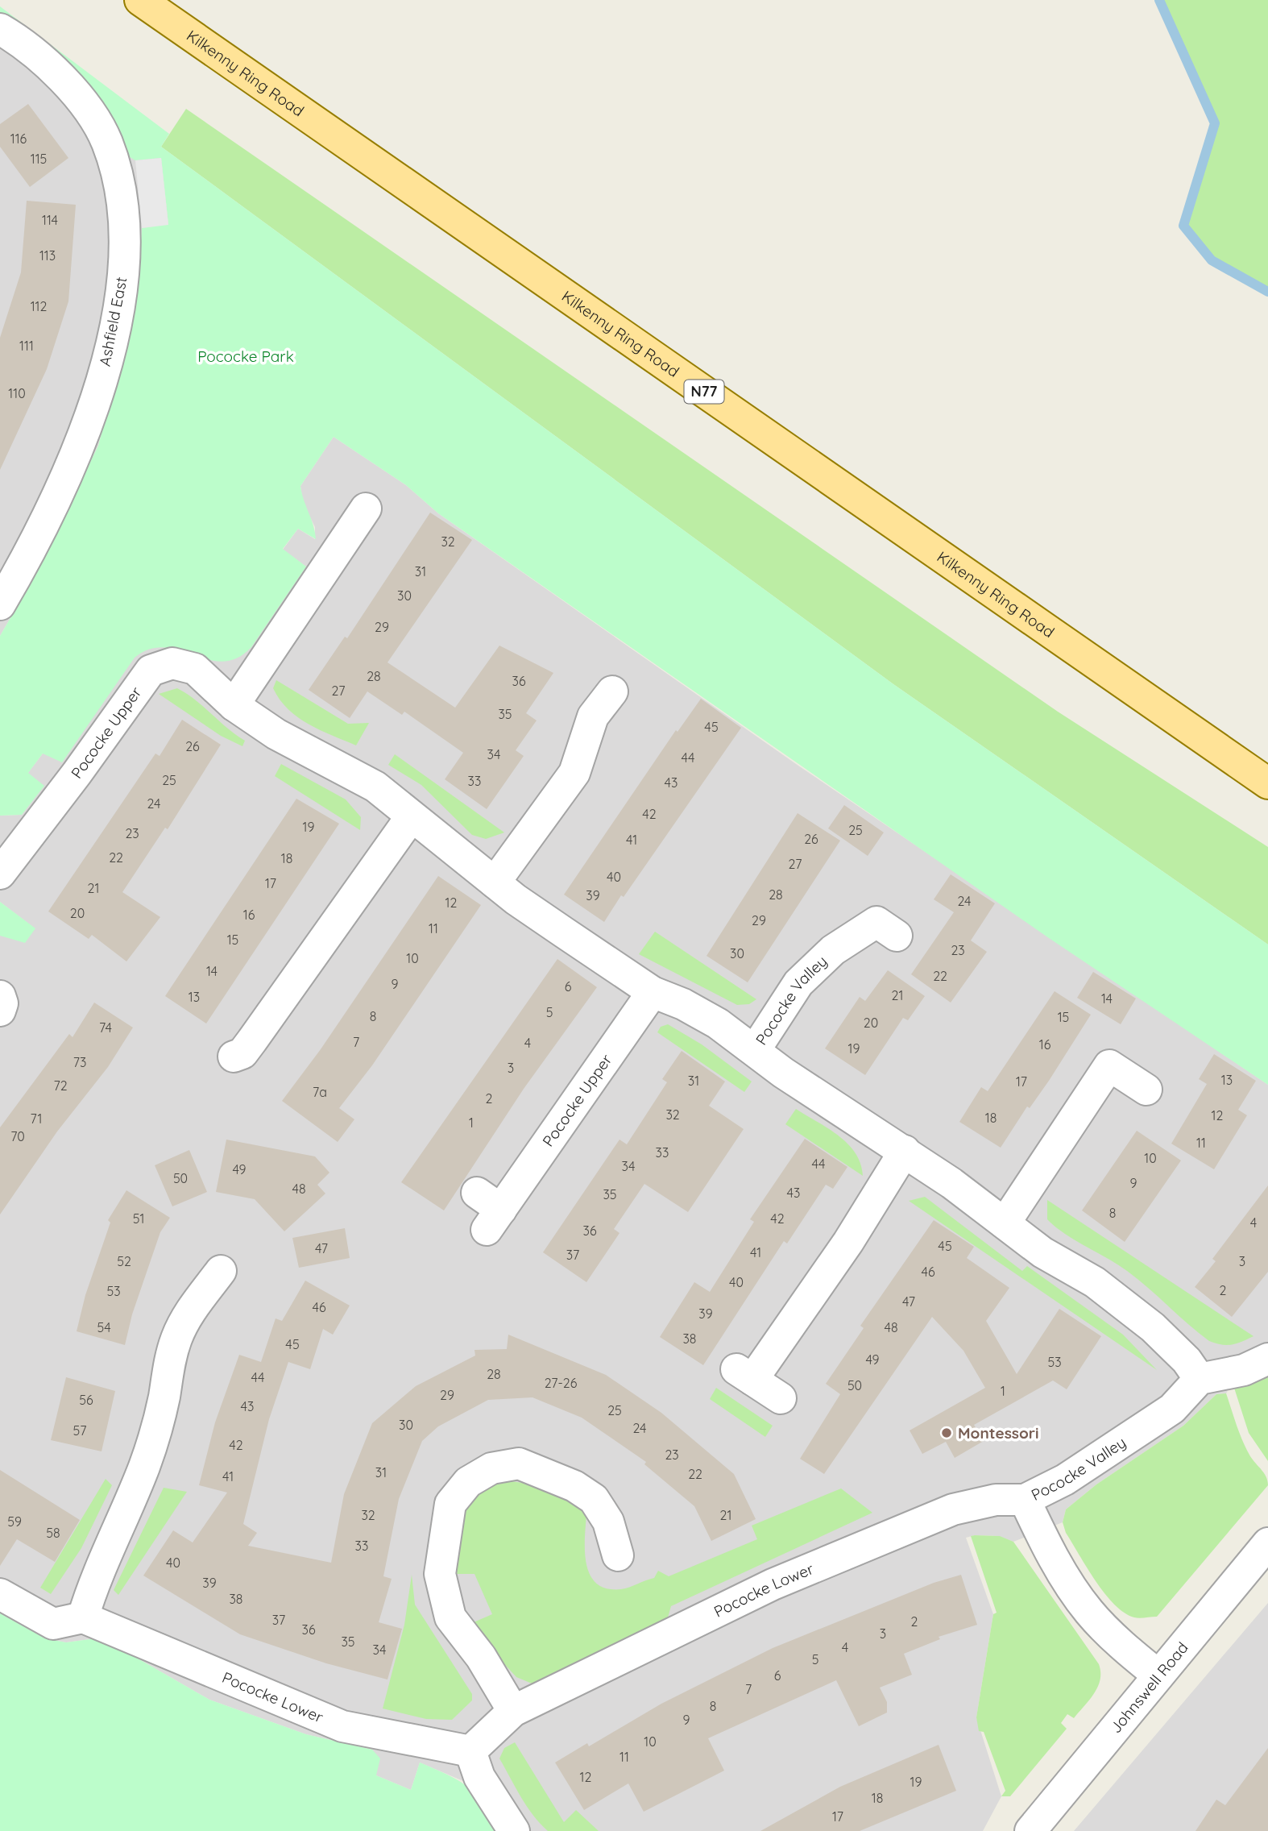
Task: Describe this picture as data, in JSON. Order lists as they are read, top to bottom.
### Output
{
  "streets": {
    "main road": ["Kilkenny Ring Road", "N77"],
    "street": [
      "Ashfield East",
      "Pococke Upper",
      "Pococke Valley",
      "Pococke Lower",
      "Johnswell Road"
    ]
  },
  "crossings": [
    ["Pococke Upper", "Pococke Valley"],
    ["Pococke Valley", "Pococke Lower"],
    ["Pococke Valley", "Johnswell Road"]
  ],
  "parks": ["Pococke Park"],
  "places": ["Montessori"],
  "house_numbers": [
    "116",
    "115",
    "114",
    "113",
    "112",
    "111",
    "110",
    "32",
    "31",
    "30",
    "29",
    "28",
    "36",
    "27",
    "35",
    "45",
    "26",
    "34",
    "44",
    "25",
    "33",
    "43",
    "24",
    "42",
    "19",
    "25",
    "23",
    "26",
    "41",
    "22",
    "18",
    "27",
    "40",
    "17",
    "21",
    "28",
    "39",
    "24",
    "12",
    "20",
    "16",
    "29",
    "11",
    "15",
    "23",
    "30",
    "10",
    "14",
    "22",
    "9",
    "6",
    "21",
    "13",
    "14",
    "5",
    "8",
    "15",
    "20",
    "74",
    "7",
    "4",
    "16",
    "19",
    "73",
    "3",
    "13",
    "31",
    "17",
    "72",
    "7a",
    "2",
    "32",
    "12",
    "18",
    "71",
    "1",
    "70",
    "11",
    "33",
    "10",
    "44",
    "34",
    "49",
    "50",
    "9",
    "48",
    "43",
    "35",
    "8",
    "51",
    "42",
    "4",
    "36",
    "45",
    "47",
    "41",
    "37",
    "52",
    "3",
    "46",
    "40",
    "2",
    "53",
    "47",
    "46",
    "39",
    "54",
    "48",
    "38",
    "45",
    "49",
    "53",
    "28",
    "44",
    "27-26",
    "50",
    "1",
    "29",
    "56",
    "43",
    "25",
    "30",
    "24",
    "57",
    "42",
    "23",
    "31",
    "22",
    "41",
    "32",
    "21",
    "59",
    "58",
    "33",
    "40",
    "39",
    "38",
    "37",
    "2",
    "36",
    "3",
    "35",
    "4",
    "34",
    "5",
    "6",
    "7",
    "8",
    "9",
    "10",
    "11",
    "12",
    "19",
    "18",
    "17"
  ]
}
